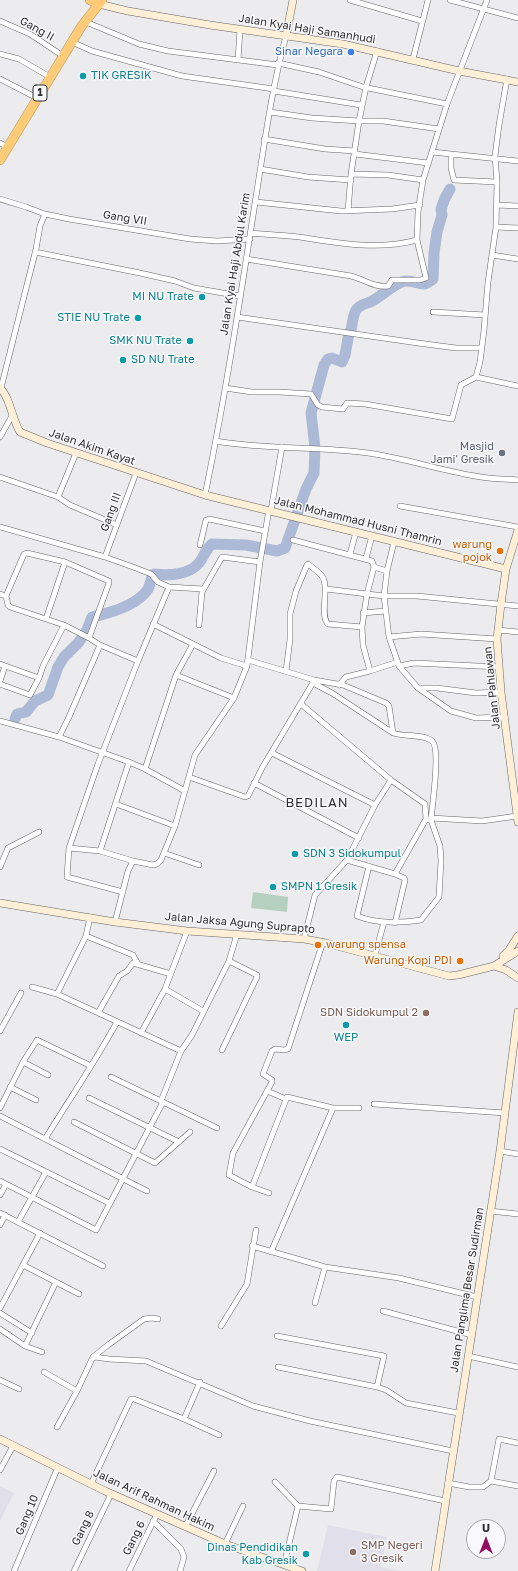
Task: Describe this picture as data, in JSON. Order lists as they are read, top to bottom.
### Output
{
  "streets": {
    "highway": ["1"],
    "main road": [
      "Jalan Kyai Haji Samanhudi",
      "Jalan Akim Kayat",
      "Jalan Mohammad Husni Thamrin",
      "Jalan Pahlawan",
      "Jalan Jaksa Agung Suprapto",
      "Jalan Panglima Besar Sudirman",
      "Jalan Arif Rahman Hakim"
    ],
    "street": [
      "Gang II",
      "Gang VII",
      "Jalan Kyai Haji Abdul Karim",
      "Gang III",
      "Gang 10",
      "Gang 8",
      "Gang 6"
    ]
  },
  "crossings": [
    ["Gang II", "1"],
    ["Jalan Kyai Haji Samanhudi", "1"],
    ["Jalan Kyai Haji Samanhudi", "Jalan Kyai Haji Abdul Karim"],
    ["Gang VII", "Jalan Kyai Haji Abdul Karim"],
    ["Jalan Kyai Haji Abdul Karim", "Jalan Akim Kayat"],
    ["Jalan Kyai Haji Abdul Karim", "Jalan Mohammad Husni Thamrin"],
    ["Jalan Akim Kayat", "Gang III"],
    ["Jalan Akim Kayat", "Jalan Mohammad Husni Thamrin"],
    ["Jalan Mohammad Husni Thamrin", "Jalan Pahlawan"],
    ["Jalan Arif Rahman Hakim", "Gang 10"],
    ["Jalan Arif Rahman Hakim", "Gang 8"],
    ["Jalan Arif Rahman Hakim", "Gang 6"]
  ],
  "districts": ["BEDILAN"],
  "places": [
    "Sinar Negara",
    "TIK GRESIK",
    "MI NU Trate",
    "STIE NU Trate",
    "SMK NU Trate",
    "SD NU Trate",
    "Masjid Jami' Gresik",
    "warung pojok",
    "SDN 3 Sidokumpul",
    "SMPN 1 Gresik",
    "warung spensa",
    "Warung Kopi PDI",
    "SDN Sidokumpul 2",
    "WEP",
    "SMP Negeri 3 Gresik",
    "Dinas Pendidikan Kab Gresik"
  ],
  "north": "top"
}
